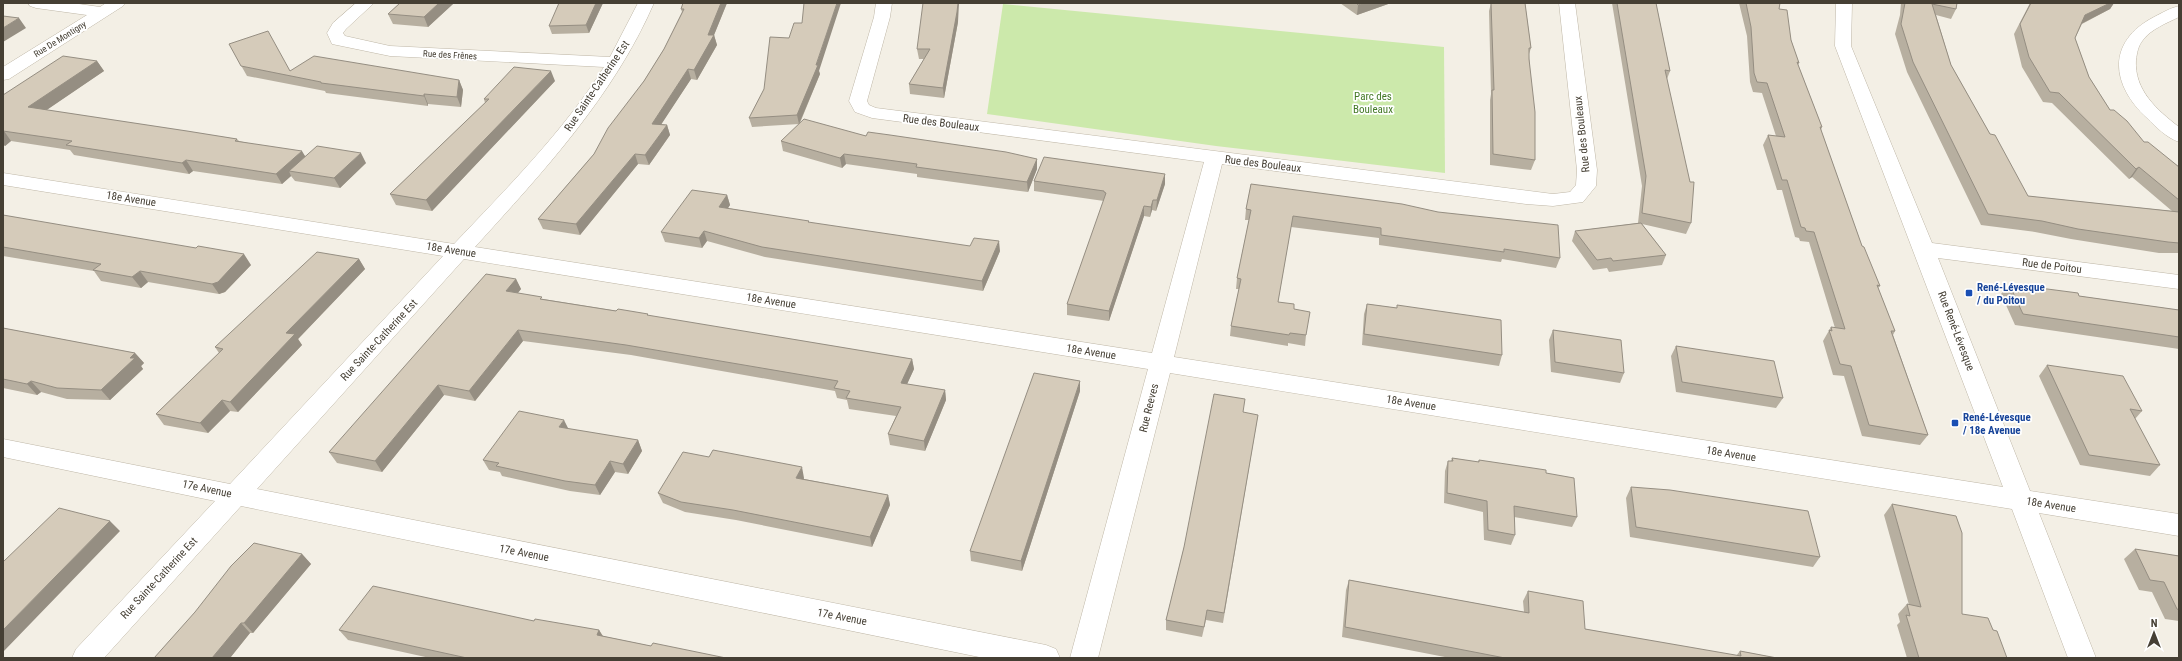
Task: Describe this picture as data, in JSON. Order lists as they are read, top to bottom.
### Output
{
  "streets": {
    "street": [
      "Rue De Montigny",
      "Rue des Frênes",
      "Rue Sainte-Catherine Est",
      "Rue des Bouleaux",
      "18e Avenue",
      "Rue de Poitou",
      "Rue René-Lévesque",
      "Rue Reeves",
      "17e Avenue"
    ]
  },
  "crossings": [
    ["Rue des Frênes", "Rue Sainte-Catherine Est"],
    ["Rue Sainte-Catherine Est", "18e Avenue"],
    ["Rue Sainte-Catherine Est", "17e Avenue"],
    ["Rue des Bouleaux", "Rue Reeves"],
    ["18e Avenue", "Rue René-Lévesque"],
    ["18e Avenue", "Rue Reeves"],
    ["Rue de Poitou", "Rue René-Lévesque"]
  ],
  "parks": ["Parc des Bouleaux"],
  "places": {
    "transit": ["René-Lévesque / du Poitou", "René-Lévesque / 18e Avenue"]
  },
  "north": "top"
}
